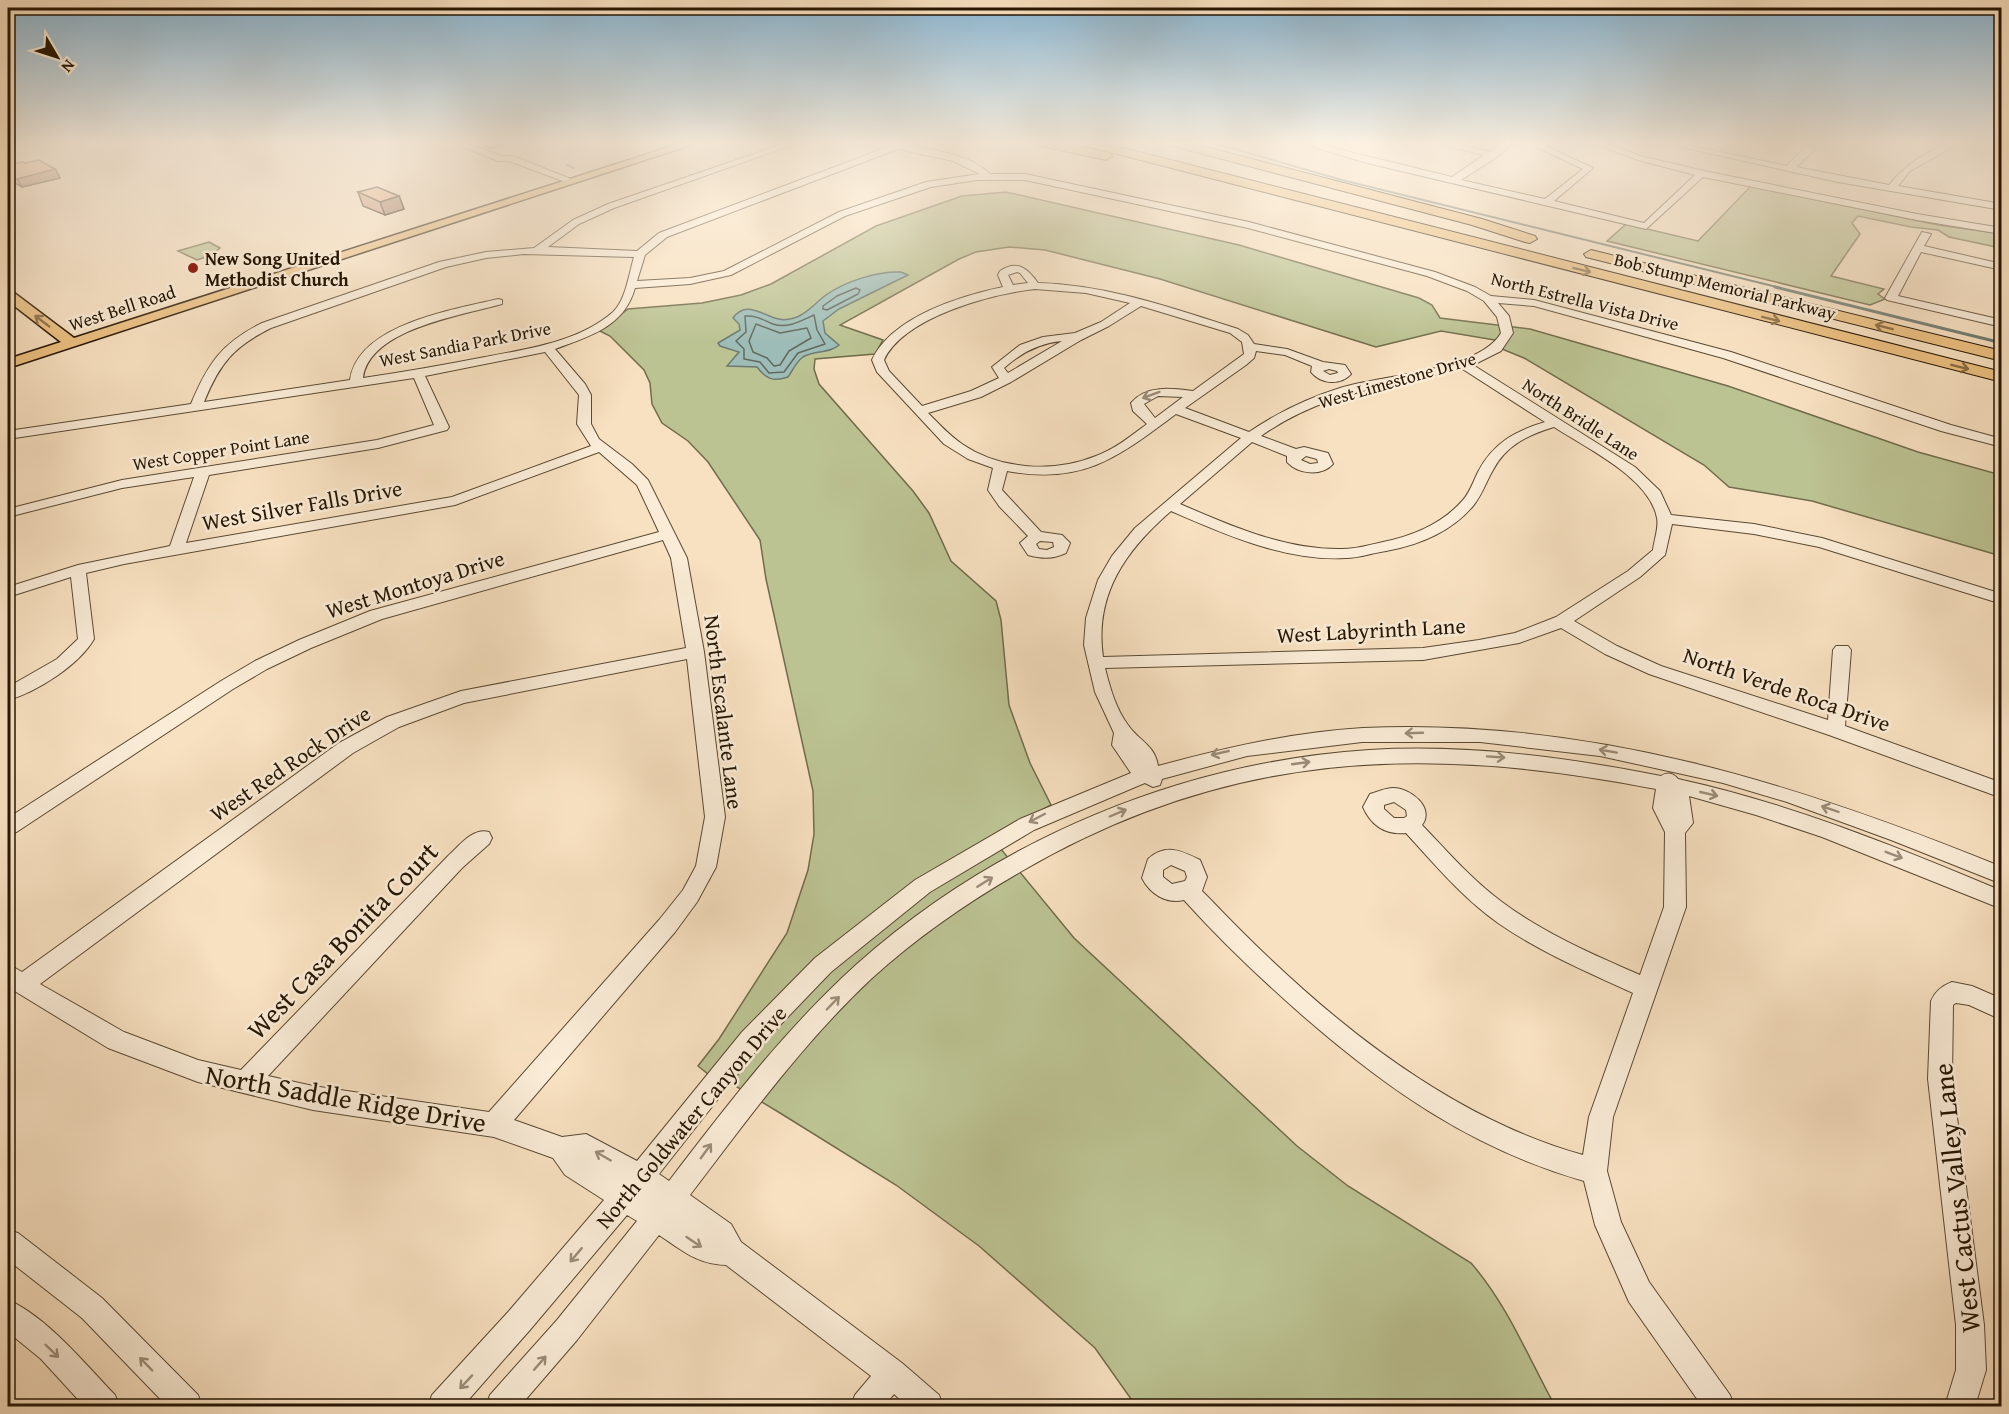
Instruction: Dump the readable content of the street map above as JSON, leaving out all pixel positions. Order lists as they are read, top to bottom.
{
  "streets": {
    "highway": ["Bob Stump Memorial Parkway"],
    "main road": ["West Bell Road"],
    "street": [
      "North Estrella Vista Drive",
      "West Sandia Park Drive",
      "West Limestone Drive",
      "North Bridle Lane",
      "West Copper Point Lane",
      "West Silver Falls Drive",
      "West Montoya Drive",
      "West Labyrinth Lane",
      "North Verde Roca Drive",
      "North Escalante Lane",
      "West Red Rock Drive",
      "West Casa Bonita Court",
      "North Saddle Ridge Drive",
      "North Goldwater Canyon Drive",
      "West Cactus Valley Lane"
    ]
  },
  "crossings": [
    ["North Estrella Vista Drive", "West Limestone Drive"],
    ["West Sandia Park Drive", "West Copper Point Lane"],
    ["West Sandia Park Drive", "North Escalante Lane"],
    ["West Limestone Drive", "North Bridle Lane"],
    ["West Limestone Drive", "West Labyrinth Lane"],
    ["West Limestone Drive", "North Goldwater Canyon Drive"],
    ["North Bridle Lane", "West Labyrinth Lane"],
    ["West Silver Falls Drive", "North Escalante Lane"],
    ["West Montoya Drive", "North Escalante Lane"],
    ["West Labyrinth Lane", "North Verde Roca Drive"],
    ["North Escalante Lane", "West Red Rock Drive"],
    ["North Escalante Lane", "North Saddle Ridge Drive"],
    ["West Red Rock Drive", "North Saddle Ridge Drive"],
    ["West Casa Bonita Court", "North Saddle Ridge Drive"],
    ["North Saddle Ridge Drive", "North Goldwater Canyon Drive"]
  ],
  "places": ["New Song United Methodist Church"],
  "north": "bottom right"
}
